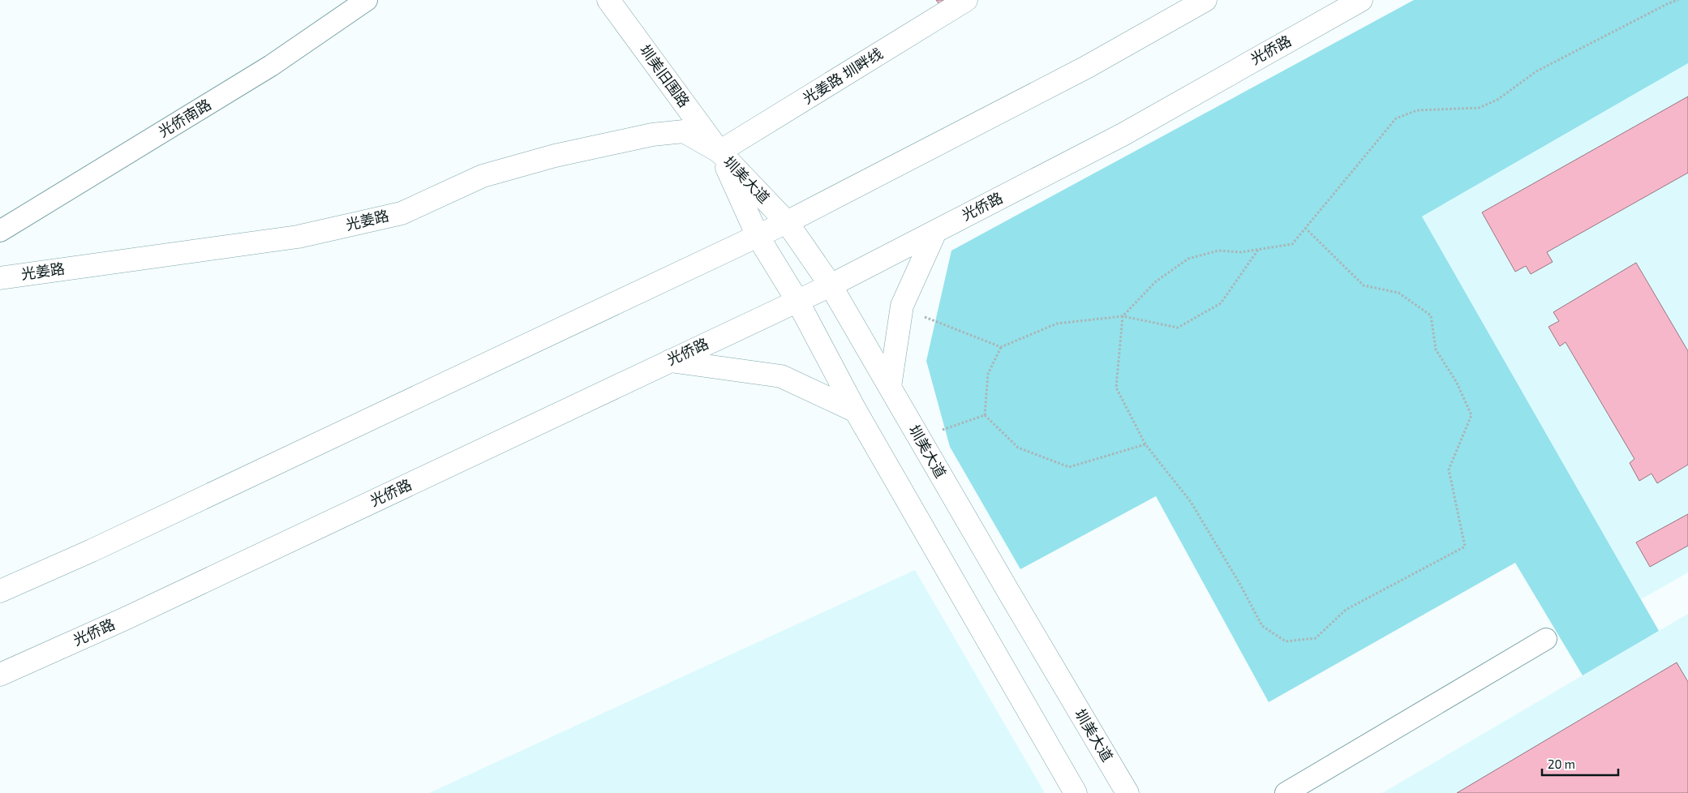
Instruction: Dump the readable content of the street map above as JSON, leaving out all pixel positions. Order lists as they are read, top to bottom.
{
  "streets": {
    "main road": [
      "光侨路",
      "圳美旧围路",
      "光姜路 圳畔线",
      "圳美大道",
      "光姜路"
    ],
    "street": ["光侨南路"]
  },
  "crossings": [
    ["光侨路", "圳美大道"],
    ["圳美旧围路", "光姜路 圳畔线"],
    ["圳美旧围路", "圳美大道"],
    ["圳美旧围路", "光姜路"],
    ["光姜路 圳畔线", "圳美大道"],
    ["光姜路 圳畔线", "光姜路"],
    ["圳美大道", "光姜路"]
  ],
  "scale_bar": "20 m"
}
